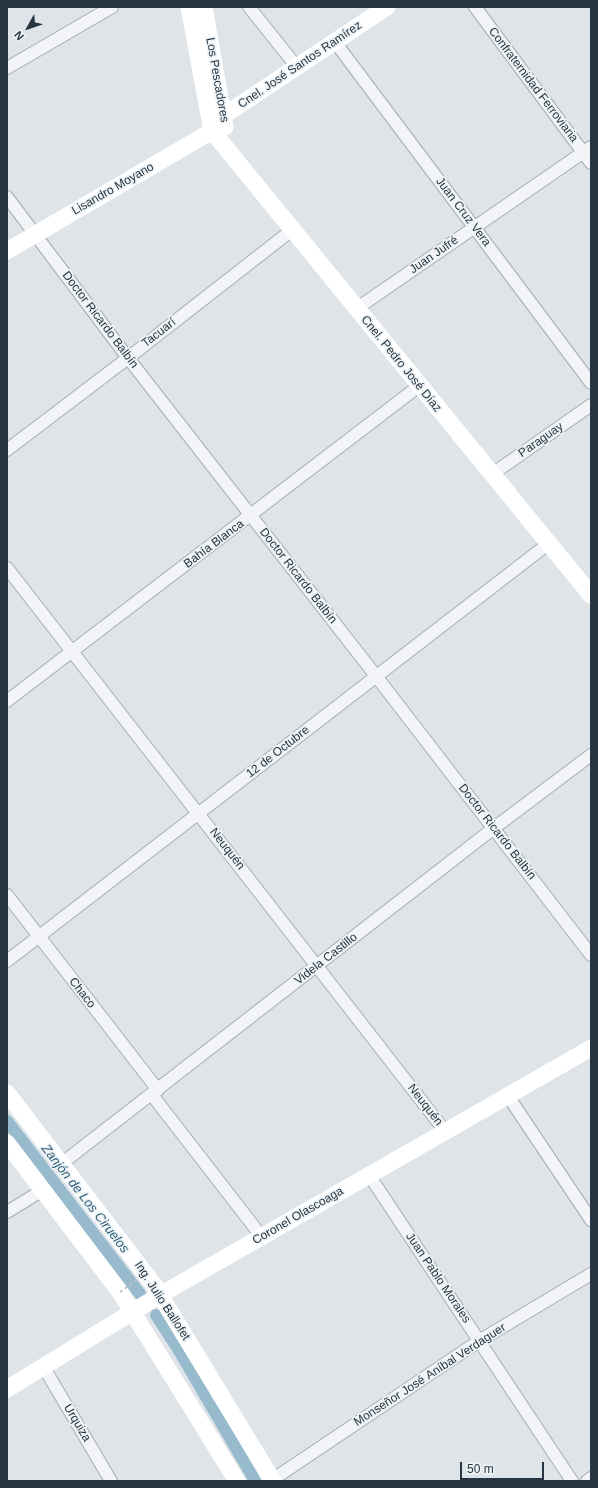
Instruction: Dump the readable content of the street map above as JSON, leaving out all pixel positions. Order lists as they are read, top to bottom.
{
  "streets": {
    "street": [
      "Cnel. José Santos Ramírez",
      "Los Pescadores",
      "Confraternidad Ferroviaria",
      "Lisandro Moyano",
      "Juan Cruz Vera",
      "Juan Jufré",
      "Doctor Ricardo Balbín",
      "Tacuarí",
      "Cnel. Pedro José Díaz",
      "Paraguay",
      "Bahía Blanca",
      "12 de Octubre",
      "Neuquén",
      "Videla Castillo",
      "Chaco",
      "Coronel Olascoaga",
      "Juan Pablo Morales",
      "Ing. Julio Ballofet",
      "Monseñor José Aníbal Verdaguer",
      "Urquiza"
    ]
  },
  "crossings": [
    ["Cnel. José Santos Ramírez", "Los Pescadores"],
    ["Cnel. José Santos Ramírez", "Lisandro Moyano"],
    ["Cnel. José Santos Ramírez", "Juan Cruz Vera"],
    ["Cnel. José Santos Ramírez", "Cnel. Pedro José Díaz"],
    ["Los Pescadores", "Lisandro Moyano"],
    ["Los Pescadores", "Cnel. Pedro José Díaz"],
    ["Confraternidad Ferroviaria", "Juan Jufré"],
    ["Lisandro Moyano", "Doctor Ricardo Balbín"],
    ["Lisandro Moyano", "Cnel. Pedro José Díaz"],
    ["Juan Cruz Vera", "Juan Jufré"],
    ["Juan Jufré", "Cnel. Pedro José Díaz"],
    ["Doctor Ricardo Balbín", "Tacuarí"],
    ["Doctor Ricardo Balbín", "Bahía Blanca"],
    ["Doctor Ricardo Balbín", "12 de Octubre"],
    ["Doctor Ricardo Balbín", "Videla Castillo"],
    ["Tacuarí", "Cnel. Pedro José Díaz"],
    ["Cnel. Pedro José Díaz", "Paraguay"],
    ["Cnel. Pedro José Díaz", "Bahía Blanca"],
    ["Cnel. Pedro José Díaz", "12 de Octubre"],
    ["Bahía Blanca", "Neuquén"],
    ["12 de Octubre", "Neuquén"],
    ["12 de Octubre", "Chaco"],
    ["Neuquén", "Videla Castillo"],
    ["Neuquén", "Coronel Olascoaga"],
    ["Videla Castillo", "Chaco"],
    ["Videla Castillo", "Ing. Julio Ballofet"],
    ["Chaco", "Coronel Olascoaga"],
    ["Coronel Olascoaga", "Juan Pablo Morales"],
    ["Coronel Olascoaga", "Ing. Julio Ballofet"],
    ["Coronel Olascoaga", "Urquiza"],
    ["Juan Pablo Morales", "Monseñor José Aníbal Verdaguer"],
    ["Ing. Julio Ballofet", "Monseñor José Aníbal Verdaguer"]
  ],
  "water": ["Zanjón de Los Ciruelos"],
  "scale_bar": "50 m",
  "north": "bottom left"
}
